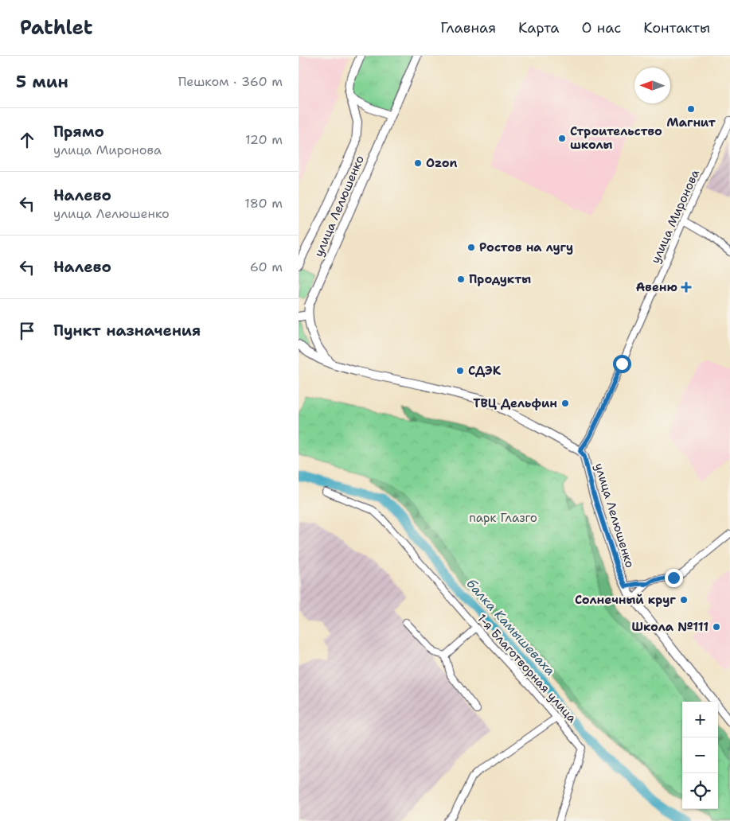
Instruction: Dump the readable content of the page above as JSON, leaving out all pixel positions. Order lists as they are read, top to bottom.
{
  "streets": {
    "street": ["улица Лелюшенко", "улица Миронова", "1-я Благотворная улица"]
  },
  "crossings": [
    ["улица Лелюшенко", "улица Миронова"]
  ],
  "water": ["балка Камышеваха"],
  "parks": ["парк Глазго"],
  "places": {
    "other": [
      "Магнит",
      "Строительство школы",
      "Ozon",
      "Ростов на лугу",
      "Продукты",
      "СДЭК",
      "ТВЦ Дельфин",
      "Солнечный круг",
      "Школа №111"
    ],
    "health": ["Авеню"]
  },
  "north": "left",
  "page": {
    "header": "Pathlet",
    "nav": [
      "Главная",
      "Карта",
      "О нас",
      "Контакты"
    ],
    "heading": ["5 мин", "Пешком · 360 m"],
    "list": [
      ["Прямо", "улица Миронова", "120 m"],
      ["Налево", "улица Лелюшенко", "180 m"],
      ["Налево", "60 m"],
      "Пункт назначения"
    ],
    "map_buttons": ["+", "−"]
  }
}
